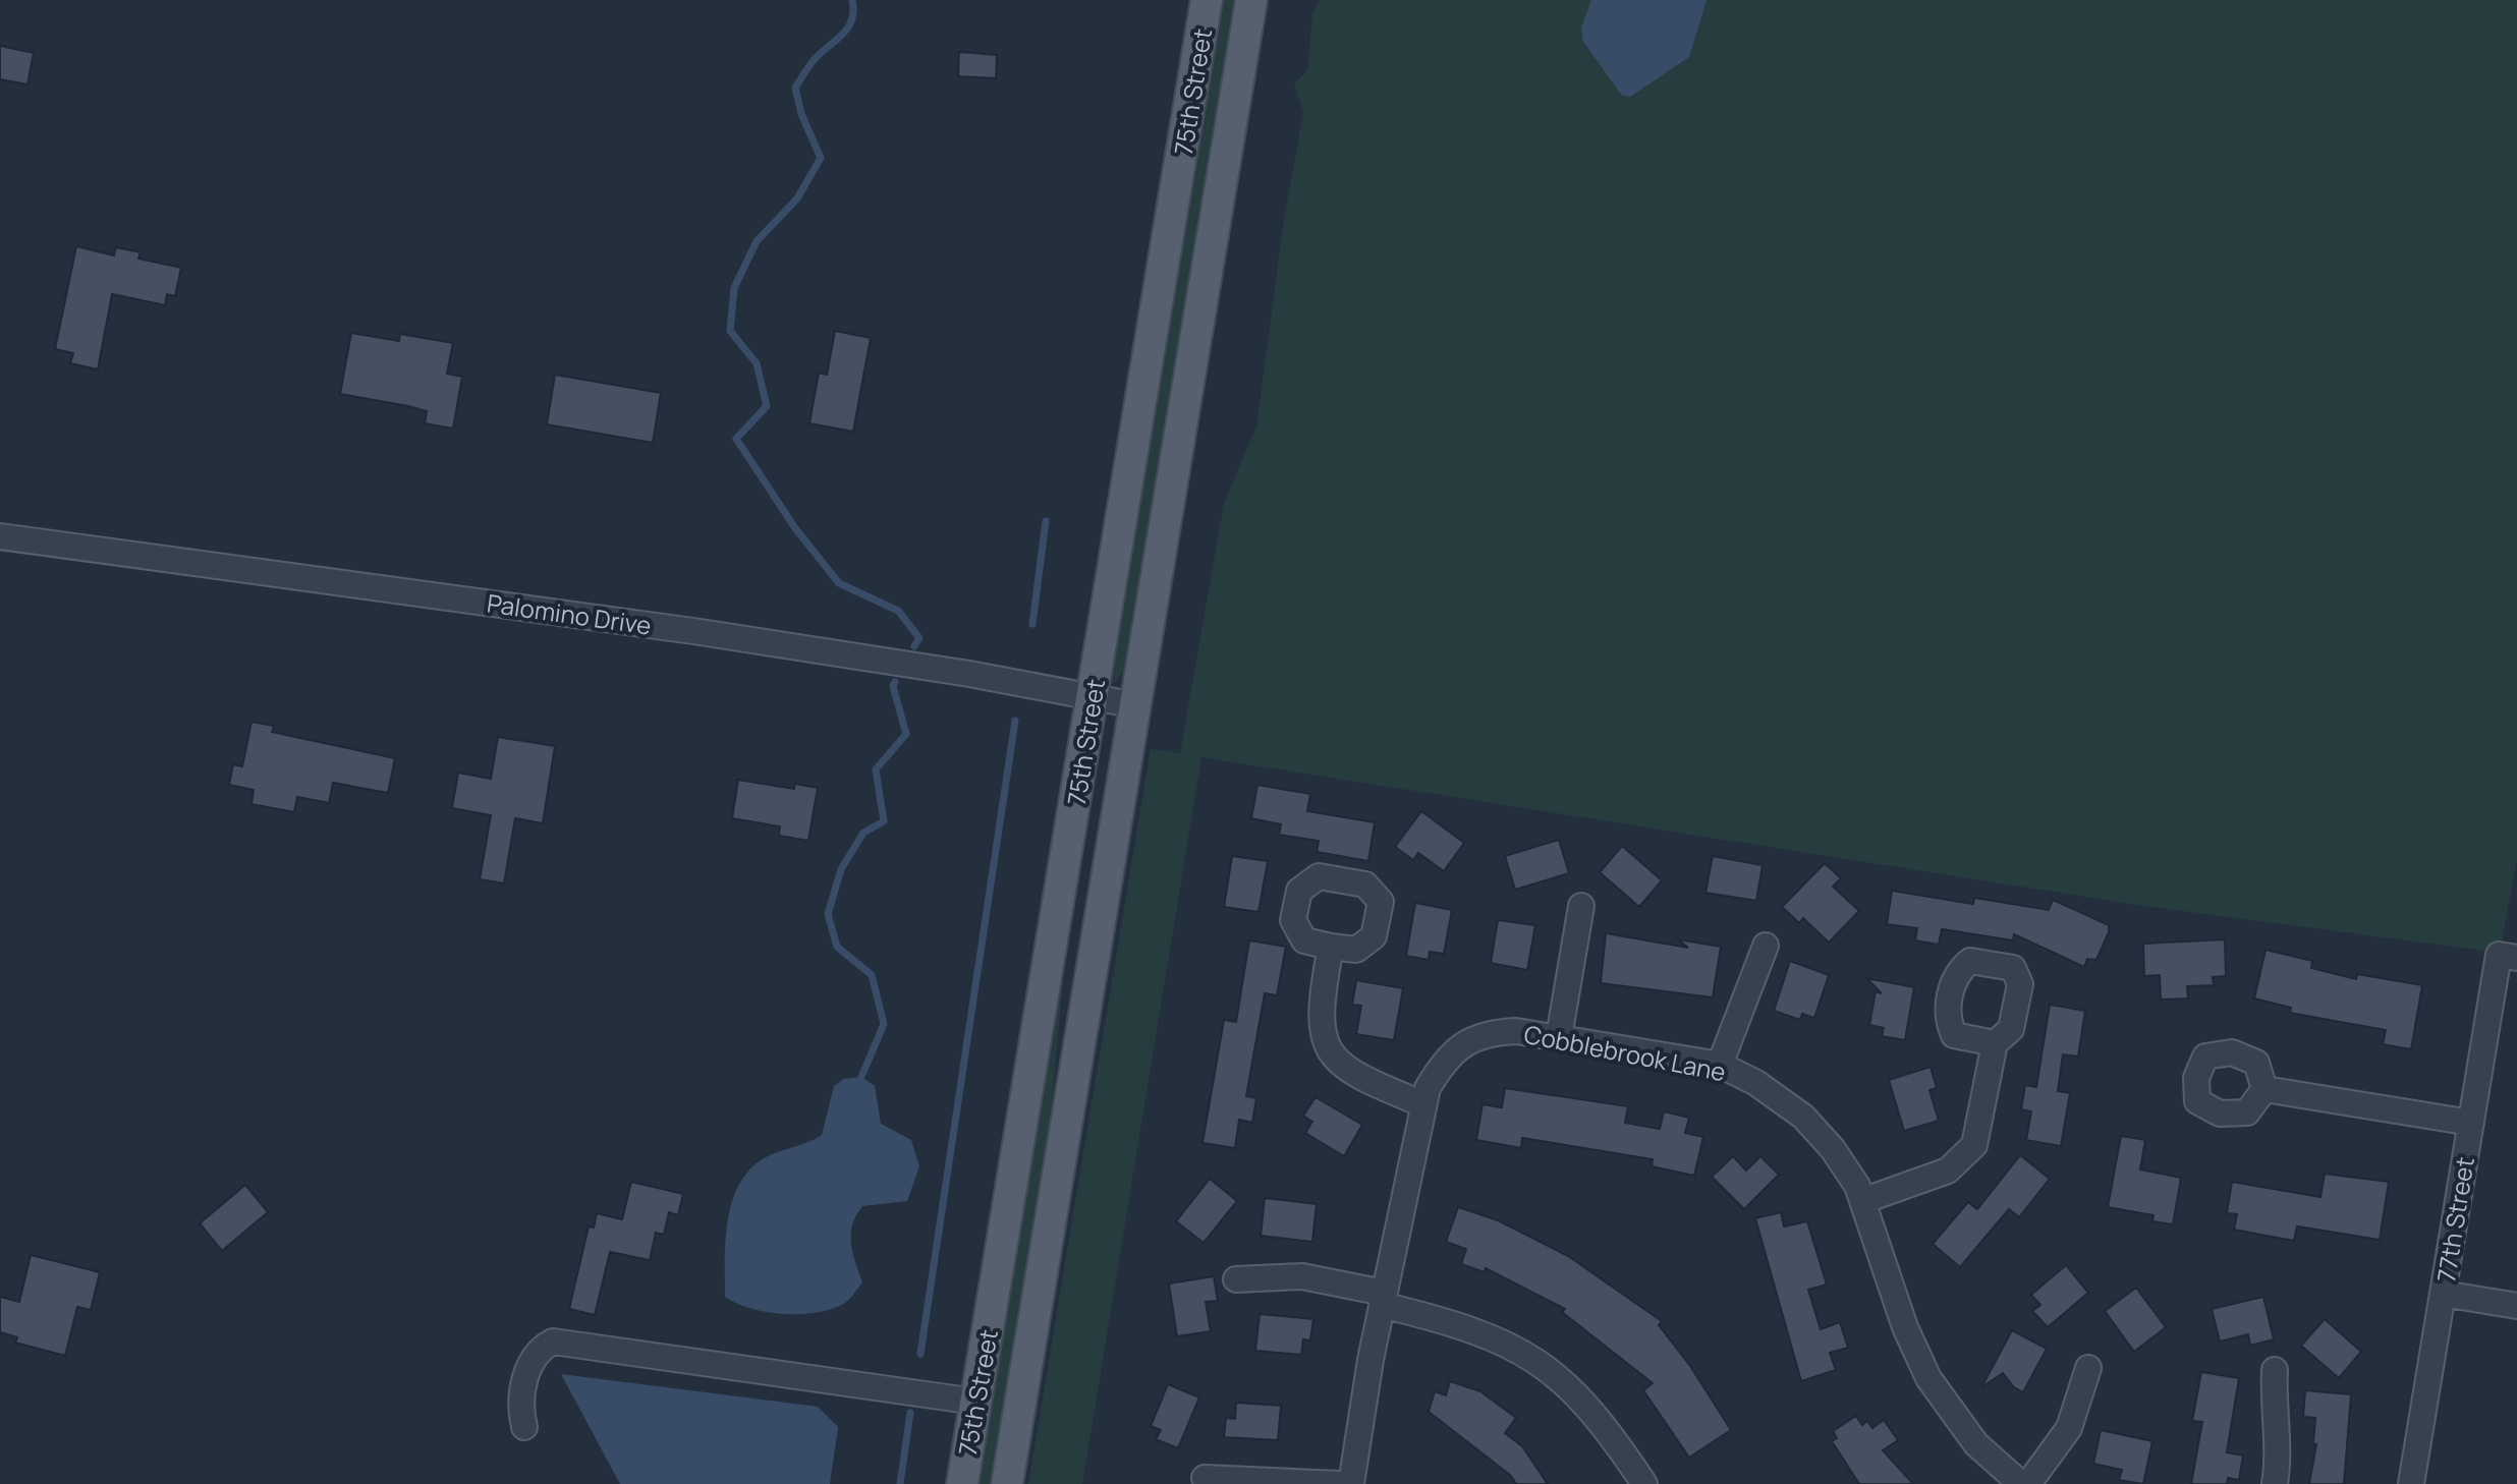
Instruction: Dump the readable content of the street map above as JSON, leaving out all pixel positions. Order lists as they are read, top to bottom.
{
  "streets": {
    "main road": ["75th Street"],
    "street": ["Palomino Drive", "Cobblebrook Lane", "77th Street"]
  },
  "crossings": [
    ["75th Street", "Palomino Drive"]
  ]
}
